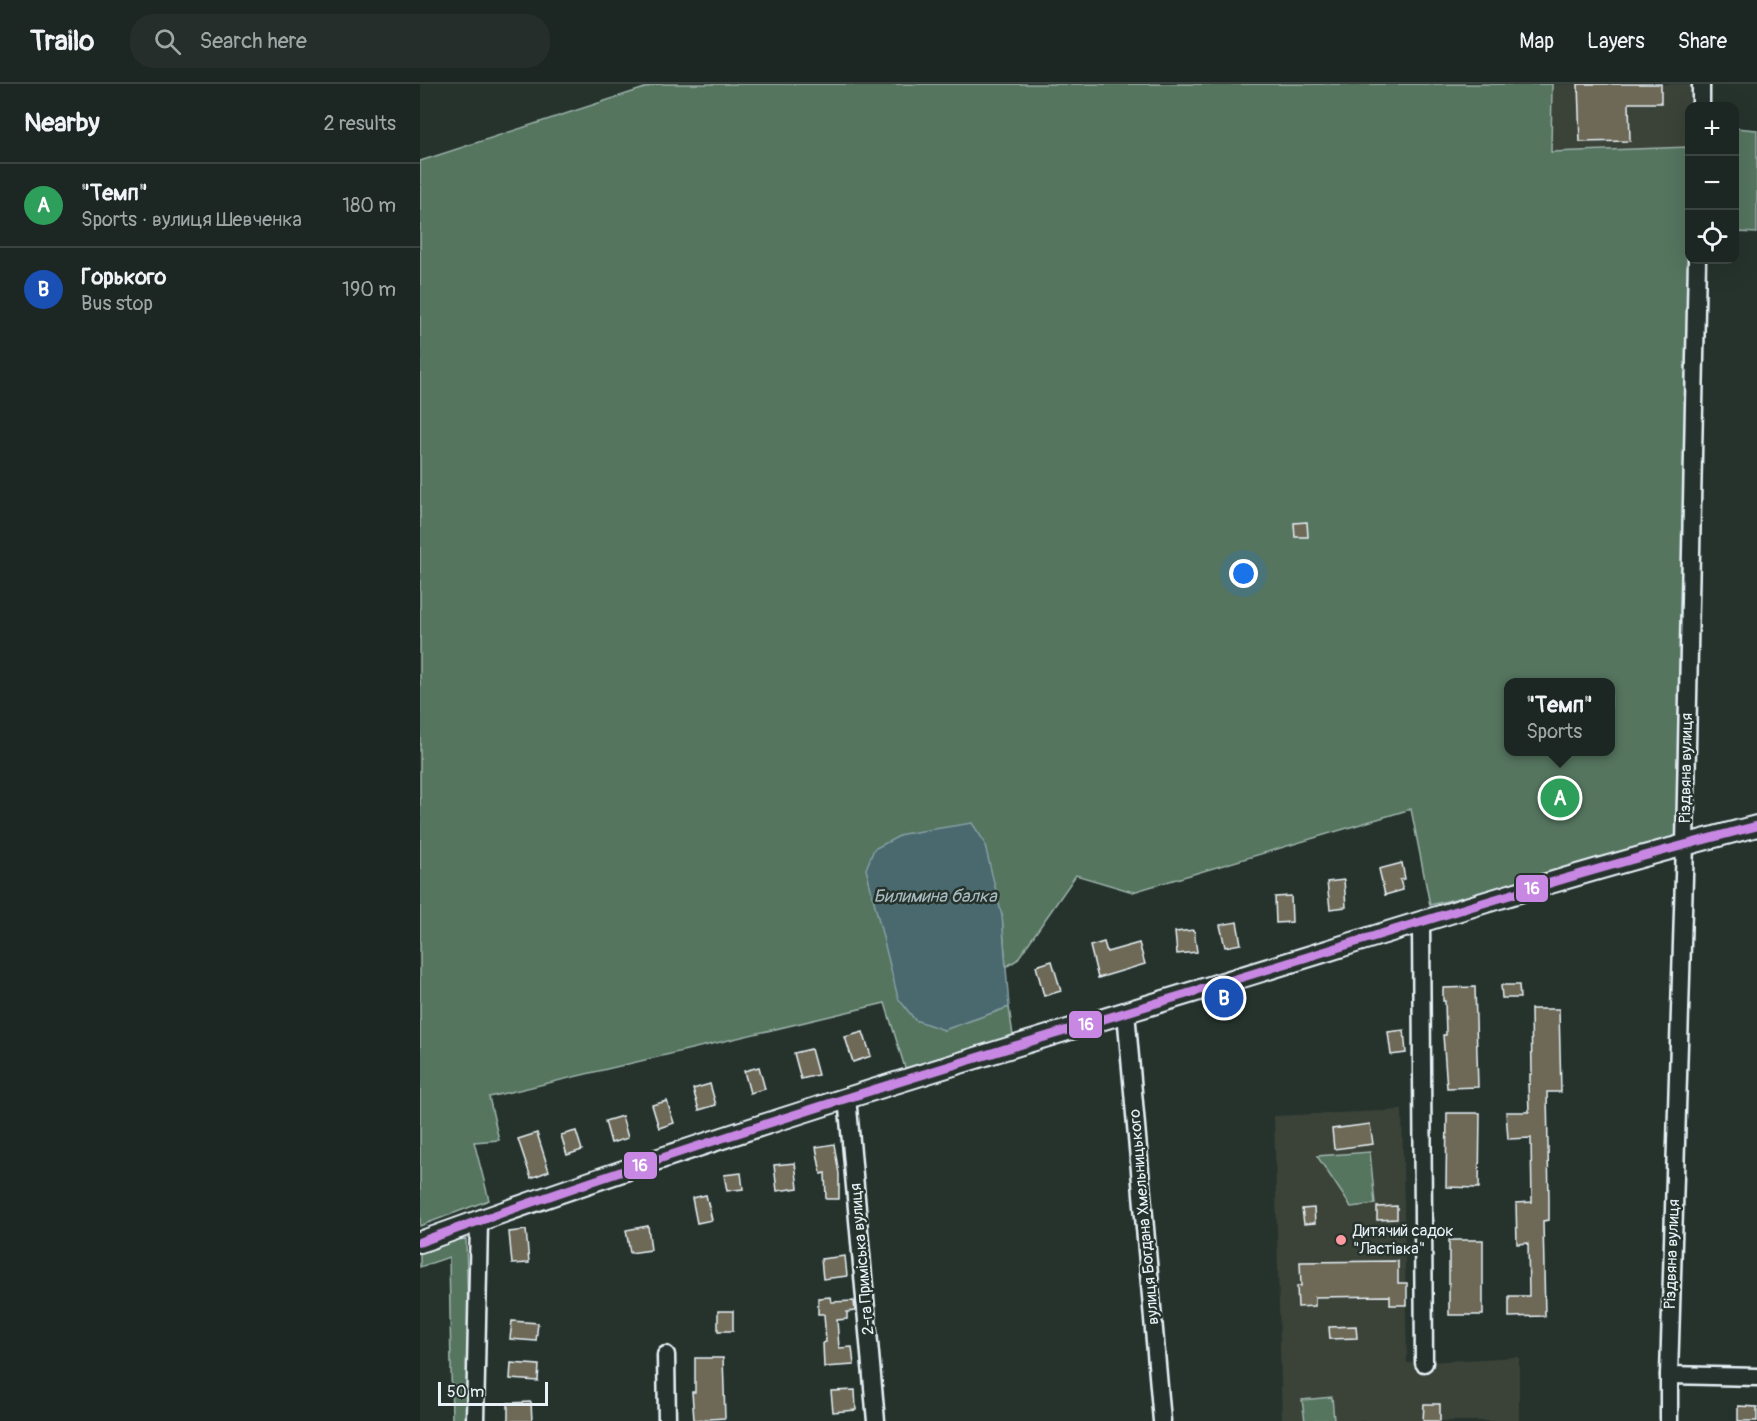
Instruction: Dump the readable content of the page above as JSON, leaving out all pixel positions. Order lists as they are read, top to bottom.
{
  "streets": {
    "street": ["Різдвяна вулиця", "вулиця Богдана Хмельницького", "2-га Приміська вулиця"]
  },
  "water": ["Билимина балка"],
  "places": ["Дитячий садок \"Ластівка\""],
  "lines": ["transit line 16"],
  "scale_bar": "50 m",
  "page": {
    "header": "Trailo",
    "search": "Search here",
    "nav": ["Map", "Layers", "Share"],
    "heading": ["Nearby", "2 results"],
    "map_buttons": ["+", "−"],
    "list": [
      {
        "mark": "A",
        "name": "\"Темп\"",
        "note": "Sports · вулиця Шевченка",
        "value": "180 m"
      },
      {
        "mark": "B",
        "name": "Горького",
        "note": "Bus stop",
        "value": "190 m"
      }
    ],
    "popup": ["\"Темп\"", "Sports"],
    "pins": ["A", "B"],
    "scale": "50 m"
  }
}
